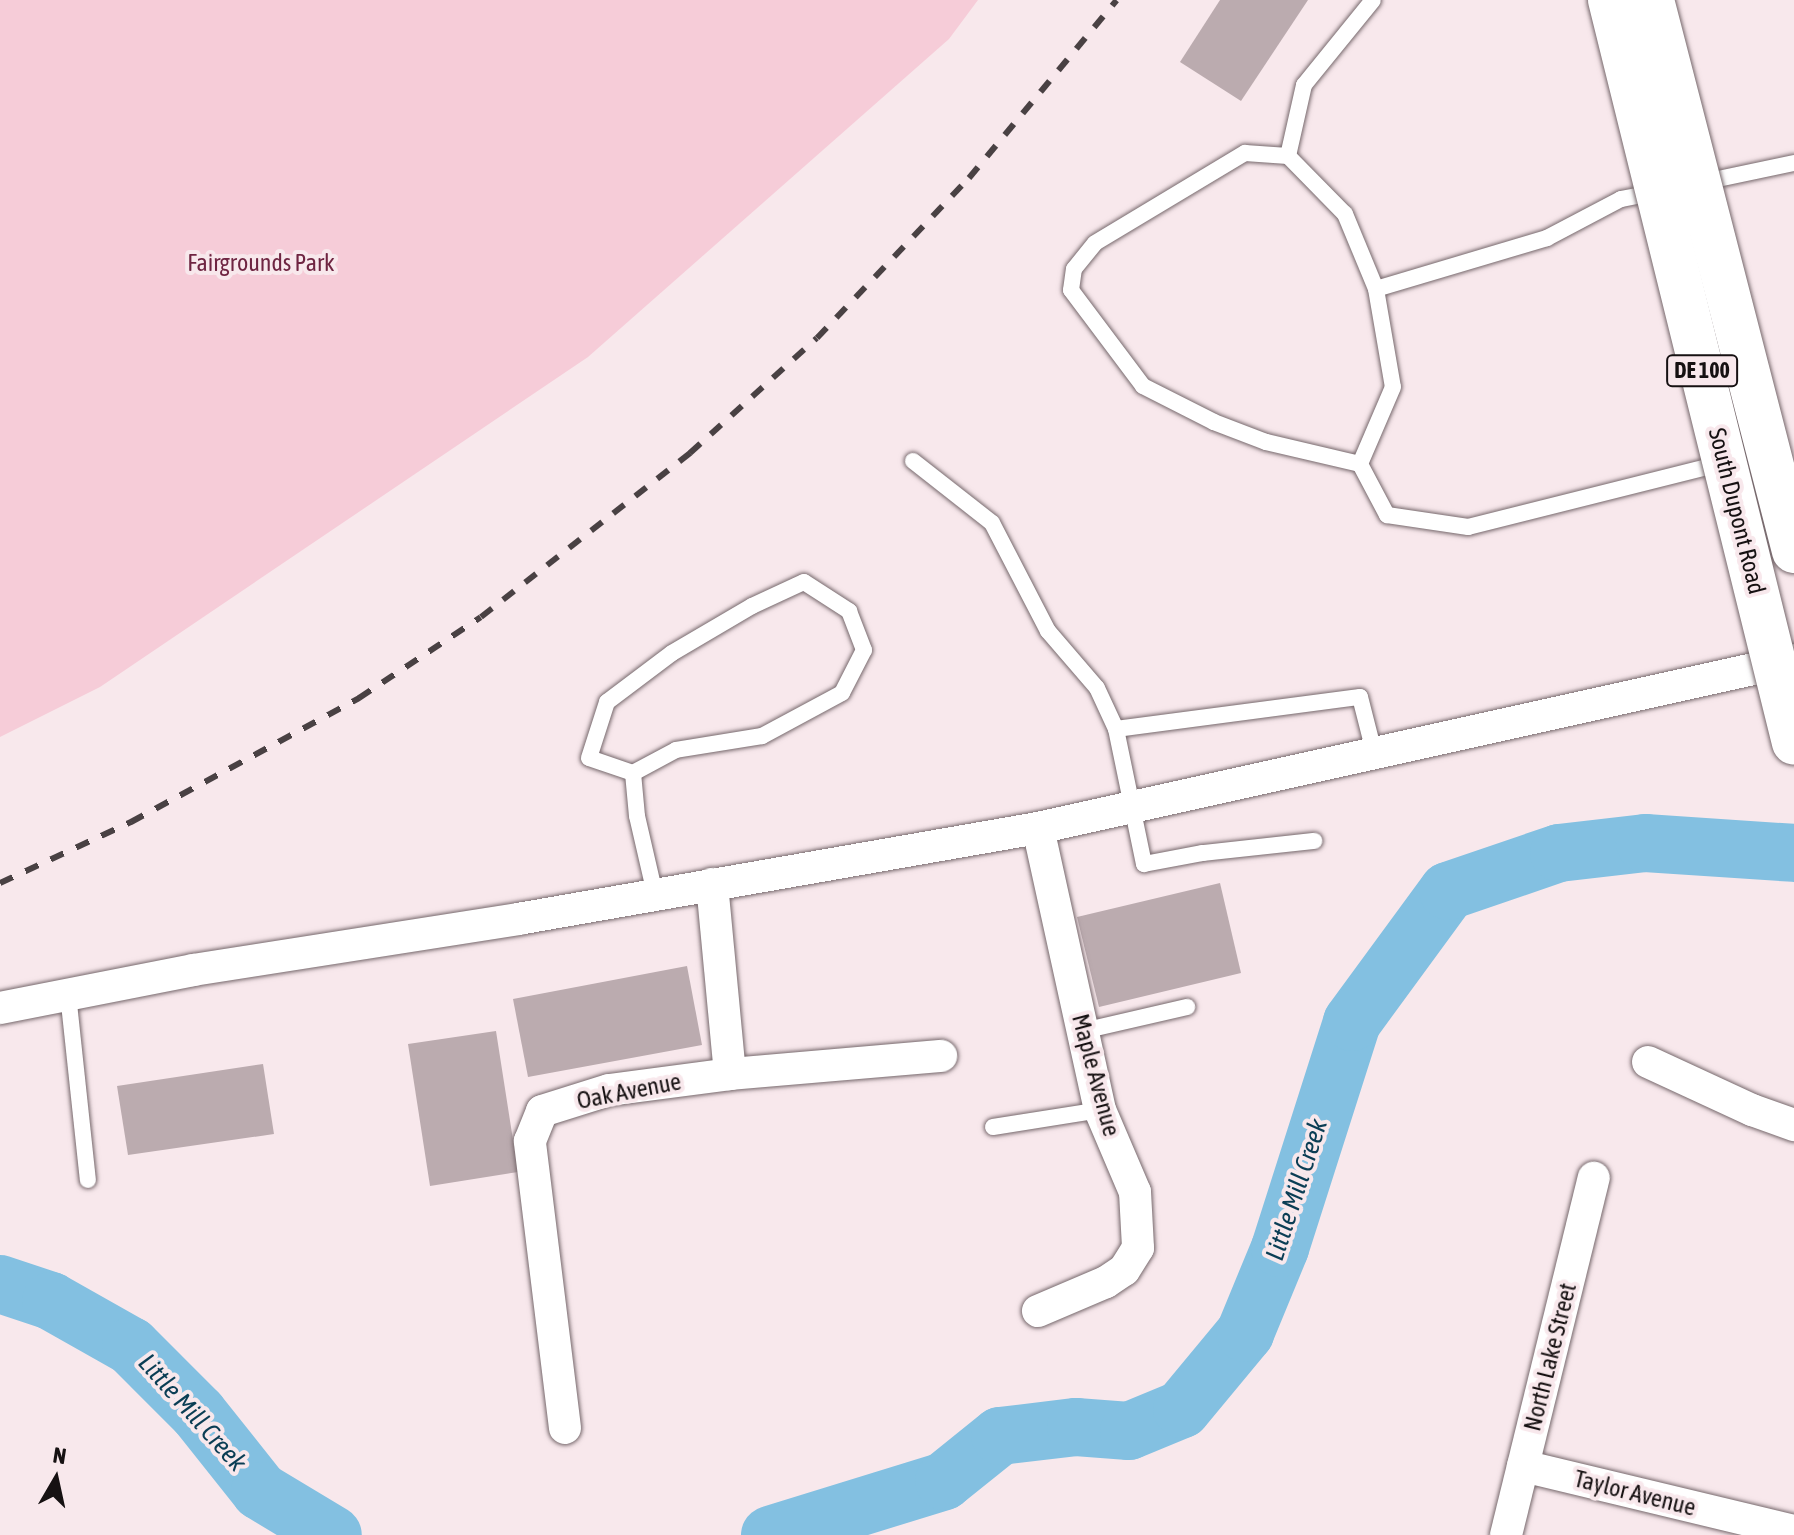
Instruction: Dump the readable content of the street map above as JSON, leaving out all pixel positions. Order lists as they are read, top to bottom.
{
  "streets": {
    "main road": ["DE 100", "South Dupont Road"],
    "street": [
      "Maple Avenue",
      "Oak Avenue",
      "North Lake Street",
      "Taylor Avenue"
    ]
  },
  "crossings": [
    ["North Lake Street", "Taylor Avenue"]
  ],
  "water": ["Little Mill Creek"],
  "parks": ["Fairgrounds Park"],
  "north": "top"
}
